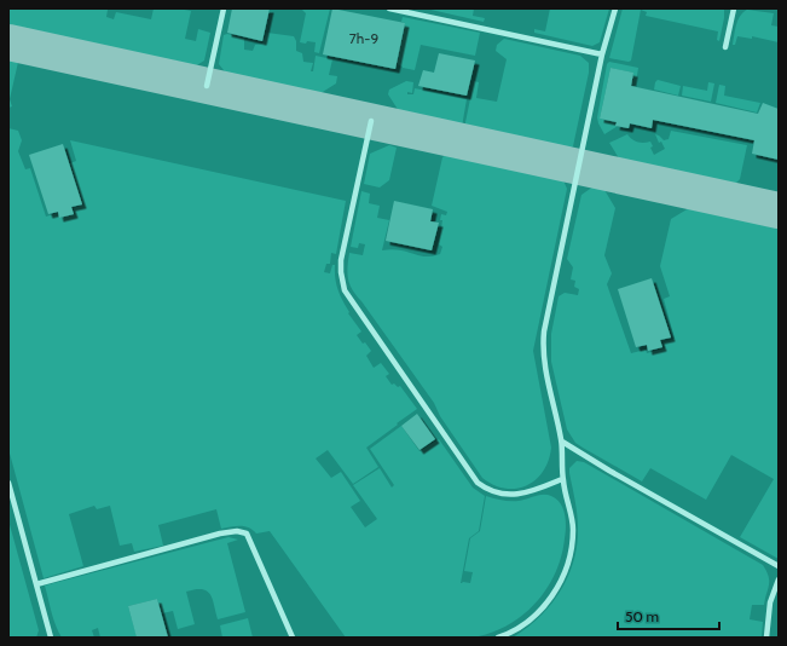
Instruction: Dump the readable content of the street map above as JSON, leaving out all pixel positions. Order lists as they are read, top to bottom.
{
  "house_numbers": ["7h-9"],
  "scale_bar": "50 m"
}
